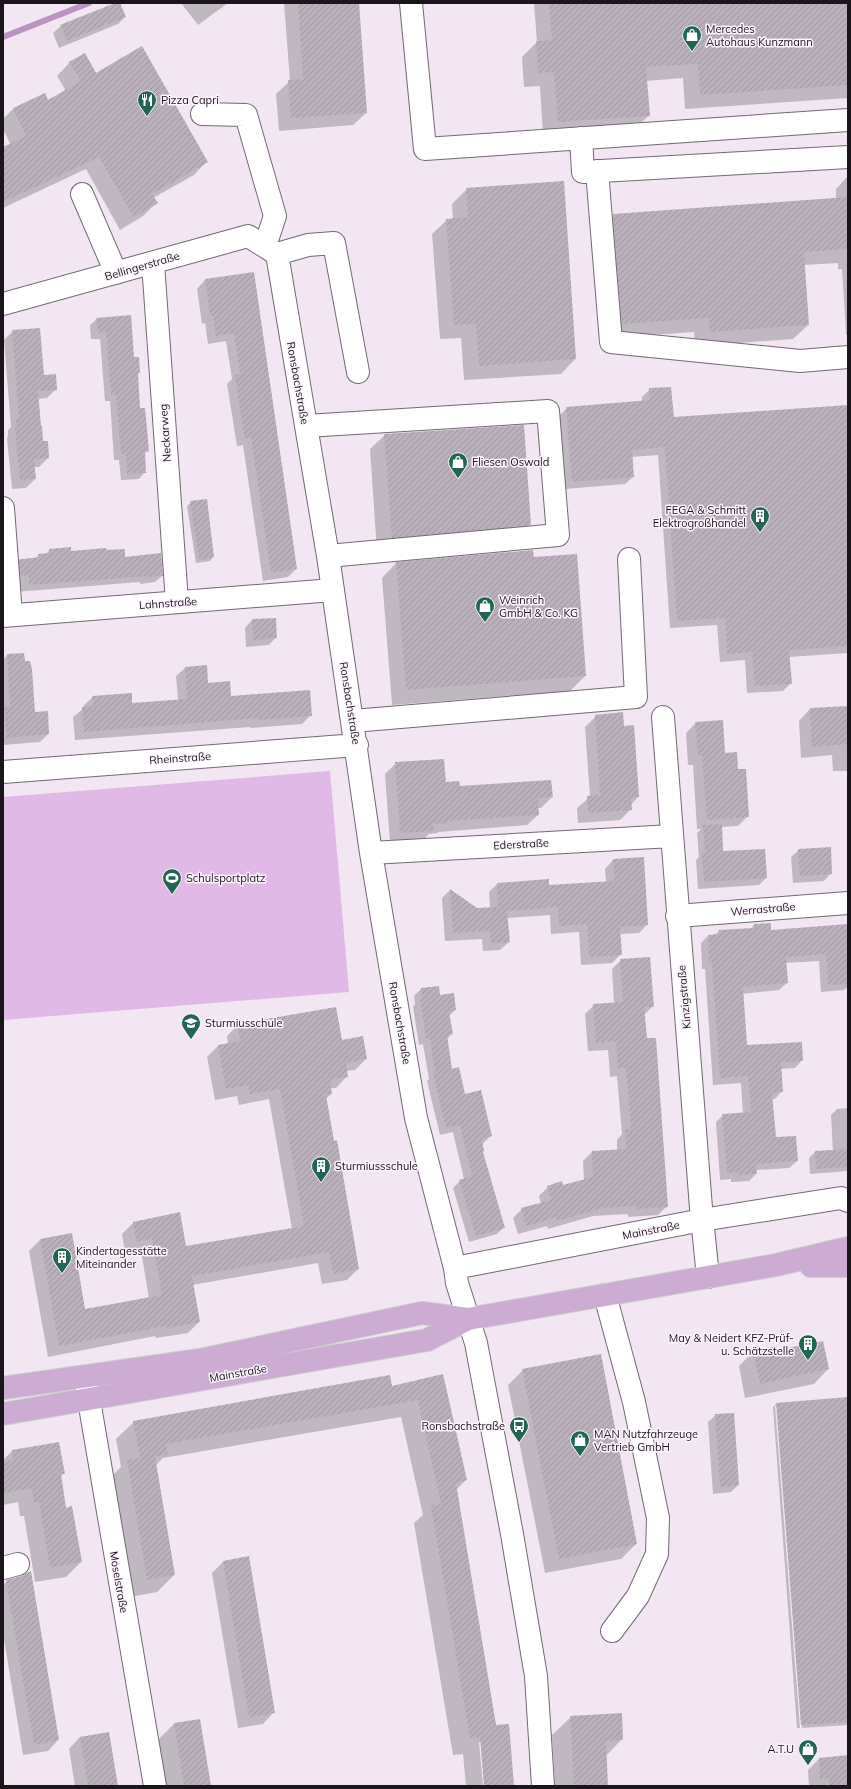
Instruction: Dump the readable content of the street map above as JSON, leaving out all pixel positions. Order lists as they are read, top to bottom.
{
  "streets": {
    "main road": ["Mainstraße"],
    "street": [
      "Bellingerstraße",
      "Ronsbachstraße",
      "Neckarweg",
      "Lahnstraße",
      "Rheinstraße",
      "Ederstraße",
      "Werrastraße",
      "Kinzigstraße",
      "Moselstraße"
    ]
  },
  "crossings": [
    ["Bellingerstraße", "Ronsbachstraße"],
    ["Bellingerstraße", "Neckarweg"],
    ["Ronsbachstraße", "Lahnstraße"],
    ["Ronsbachstraße", "Rheinstraße"],
    ["Ronsbachstraße", "Ederstraße"],
    ["Ronsbachstraße", "Mainstraße"],
    ["Neckarweg", "Lahnstraße"],
    ["Ederstraße", "Kinzigstraße"],
    ["Werrastraße", "Kinzigstraße"],
    ["Kinzigstraße", "Mainstraße"],
    ["Mainstraße", "Moselstraße"]
  ],
  "places": {
    "shop": [
      "Mercedes Autohaus Kunzmann",
      "Fliesen Oswald",
      "Weinrich GmbH & Co. KG",
      "MAN Nutzfahrzeuge Vertrieb GmbH",
      "A.T.U"
    ],
    "restaurant": ["Pizza Capri"],
    "building": [
      "FEGA & Schmitt Elektrogroßhandel",
      "Sturmiussschule",
      "Kindertagesstätte Miteinander",
      "May & Neidert KFZ-Prüf- u. Schätzstelle"
    ],
    "sports": ["Schulsportplatz"],
    "school or university": ["Sturmiusschule"],
    "bus stop": ["Ronsbachstraße"]
  }
}
